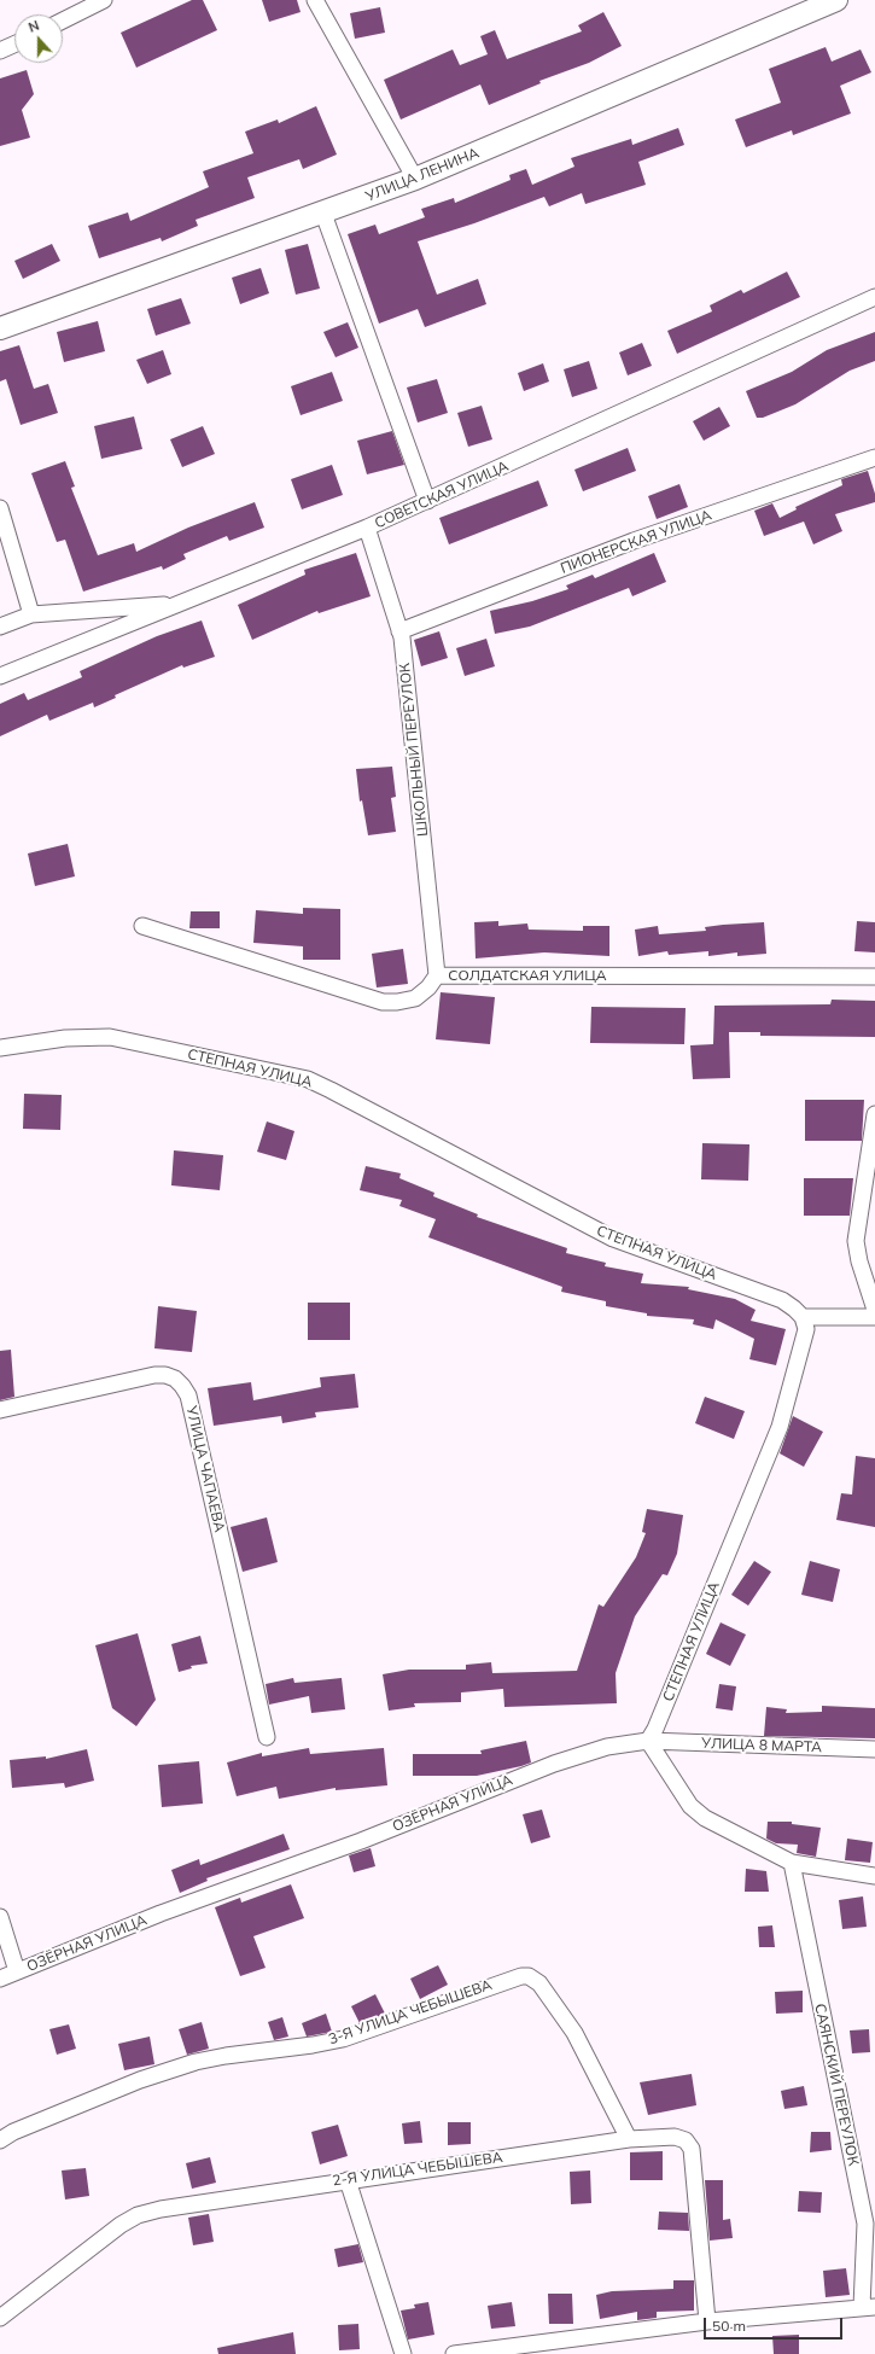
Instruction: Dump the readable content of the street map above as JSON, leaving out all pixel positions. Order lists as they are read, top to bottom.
{
  "streets": {
    "main road": ["УЛИЦА ЛЕНИНА"],
    "street": [
      "СОВЕТСКАЯ УЛИЦА",
      "ПИОНЕРСКАЯ УЛИЦА",
      "ШКОЛЬНЫЙ ПЕРЕУЛОК",
      "СОЛДАТСКАЯ УЛИЦА",
      "СТЕПНАЯ УЛИЦА",
      "УЛИЦА ЧАПАЕВА",
      "УЛИЦА 8 МАРТА",
      "ОЗЁРНАЯ УЛИЦА",
      "3-Я УЛИЦА ЧЕБЫШЕВА",
      "САЯНСКИЙ ПЕРЕУЛОК",
      "2-Я УЛИЦА ЧЕБЫШЕВА"
    ]
  },
  "crossings": [
    ["СОВЕТСКАЯ УЛИЦА", "ШКОЛЬНЫЙ ПЕРЕУЛОК"],
    ["ПИОНЕРСКАЯ УЛИЦА", "ШКОЛЬНЫЙ ПЕРЕУЛОК"],
    ["ШКОЛЬНЫЙ ПЕРЕУЛОК", "СОЛДАТСКАЯ УЛИЦА"],
    ["СТЕПНАЯ УЛИЦА", "УЛИЦА 8 МАРТА"],
    ["СТЕПНАЯ УЛИЦА", "ОЗЁРНАЯ УЛИЦА"],
    ["УЛИЦА 8 МАРТА", "ОЗЁРНАЯ УЛИЦА"],
    ["3-Я УЛИЦА ЧЕБЫШЕВА", "2-Я УЛИЦА ЧЕБЫШЕВА"]
  ],
  "scale_bar": "50 m",
  "north": "top"
}
